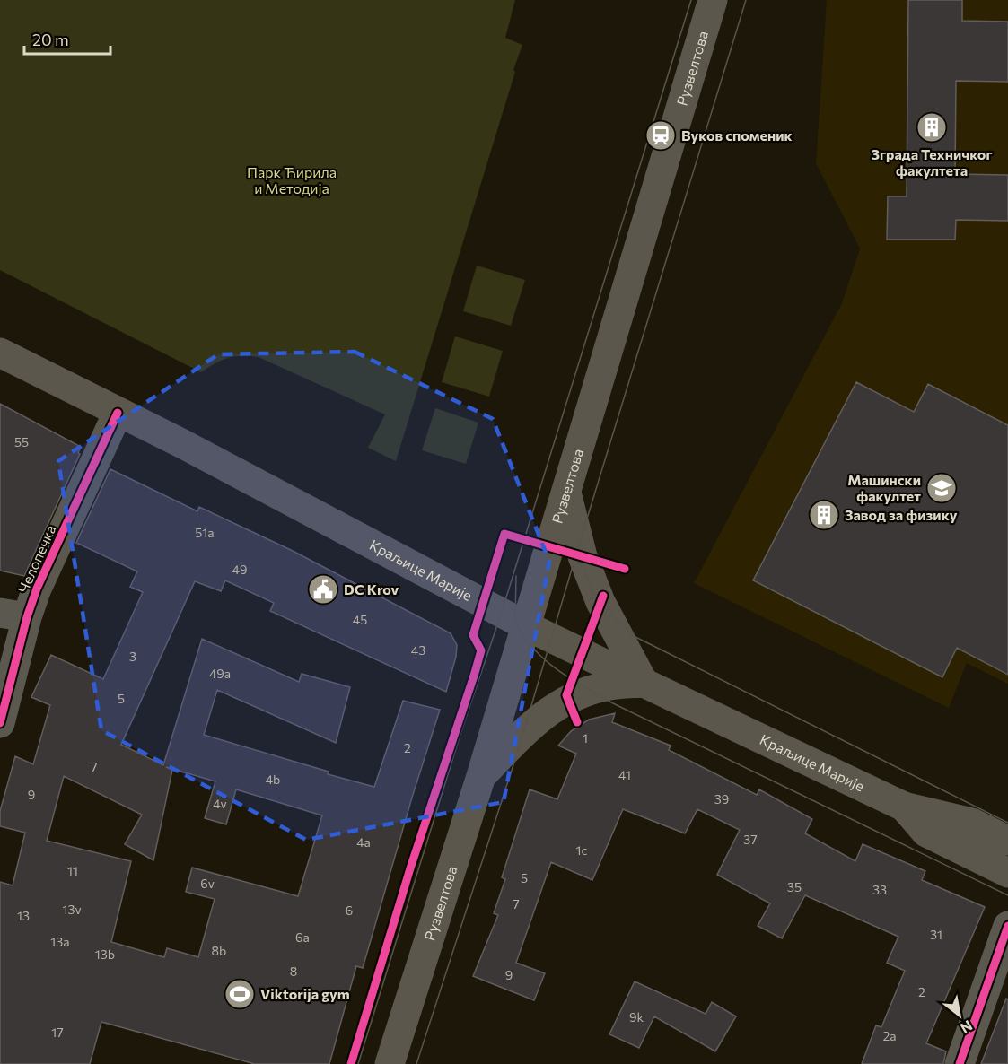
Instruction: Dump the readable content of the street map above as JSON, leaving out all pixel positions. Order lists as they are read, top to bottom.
{
  "streets": {
    "main road": ["Рузвелтова", "Краљице Марије"],
    "street": ["Челопечка"]
  },
  "crossings": [
    ["Рузвелтова", "Краљице Марије"],
    ["Челопечка", "Краљице Марије"]
  ],
  "parks": ["Парк Ћирила и Методија"],
  "places": {
    "building": ["Зграда Техничког факултета", "Завод за физику"],
    "station": ["Вуков споменик"],
    "school or university": ["Машински факултет"],
    "public building": ["DC Krov"],
    "sports": ["Viktorija gym"]
  },
  "house_numbers": [
    "55",
    "51a",
    "49",
    "45",
    "43",
    "3",
    "49a",
    "5",
    "1",
    "2",
    "7",
    "41",
    "4b",
    "9",
    "39",
    "4v",
    "37",
    "4a",
    "1c",
    "11",
    "5",
    "6v",
    "35",
    "33",
    "7",
    "13v",
    "6",
    "13",
    "31",
    "6a",
    "13a",
    "8b",
    "13b",
    "8",
    "9",
    "2",
    "9k",
    "17",
    "2a"
  ],
  "scale_bar": "20 m",
  "north": "bottom right"
}
